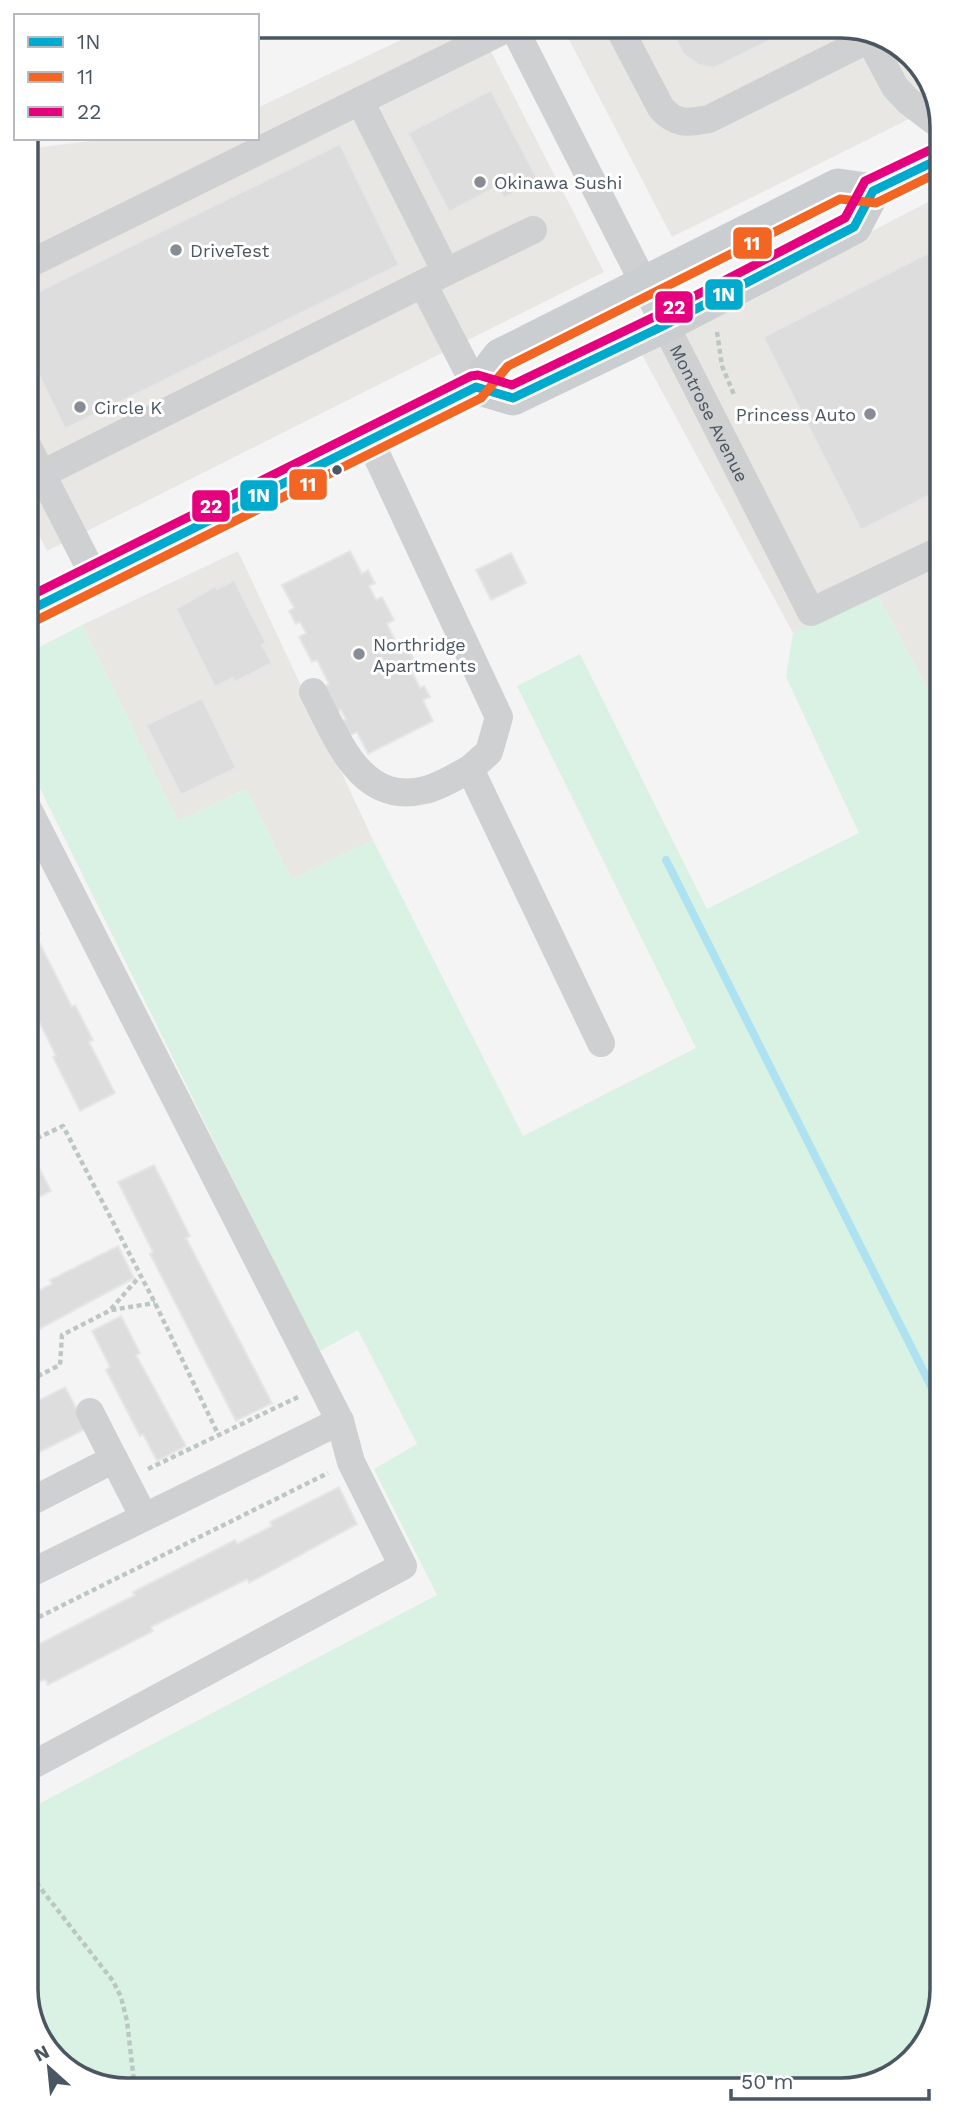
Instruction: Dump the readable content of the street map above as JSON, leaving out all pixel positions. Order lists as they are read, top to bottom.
{
  "streets": {
    "street": ["Montrose Avenue"]
  },
  "places": [
    "Okinawa Sushi",
    "DriveTest",
    "Circle K",
    "Princess Auto",
    "Northridge Apartments"
  ],
  "lines": ["transit line 22", "transit line 1N", "transit line 11"],
  "legend": ["1N", "11", "22"],
  "scale_bar": "50 m",
  "north": "top left"
}
